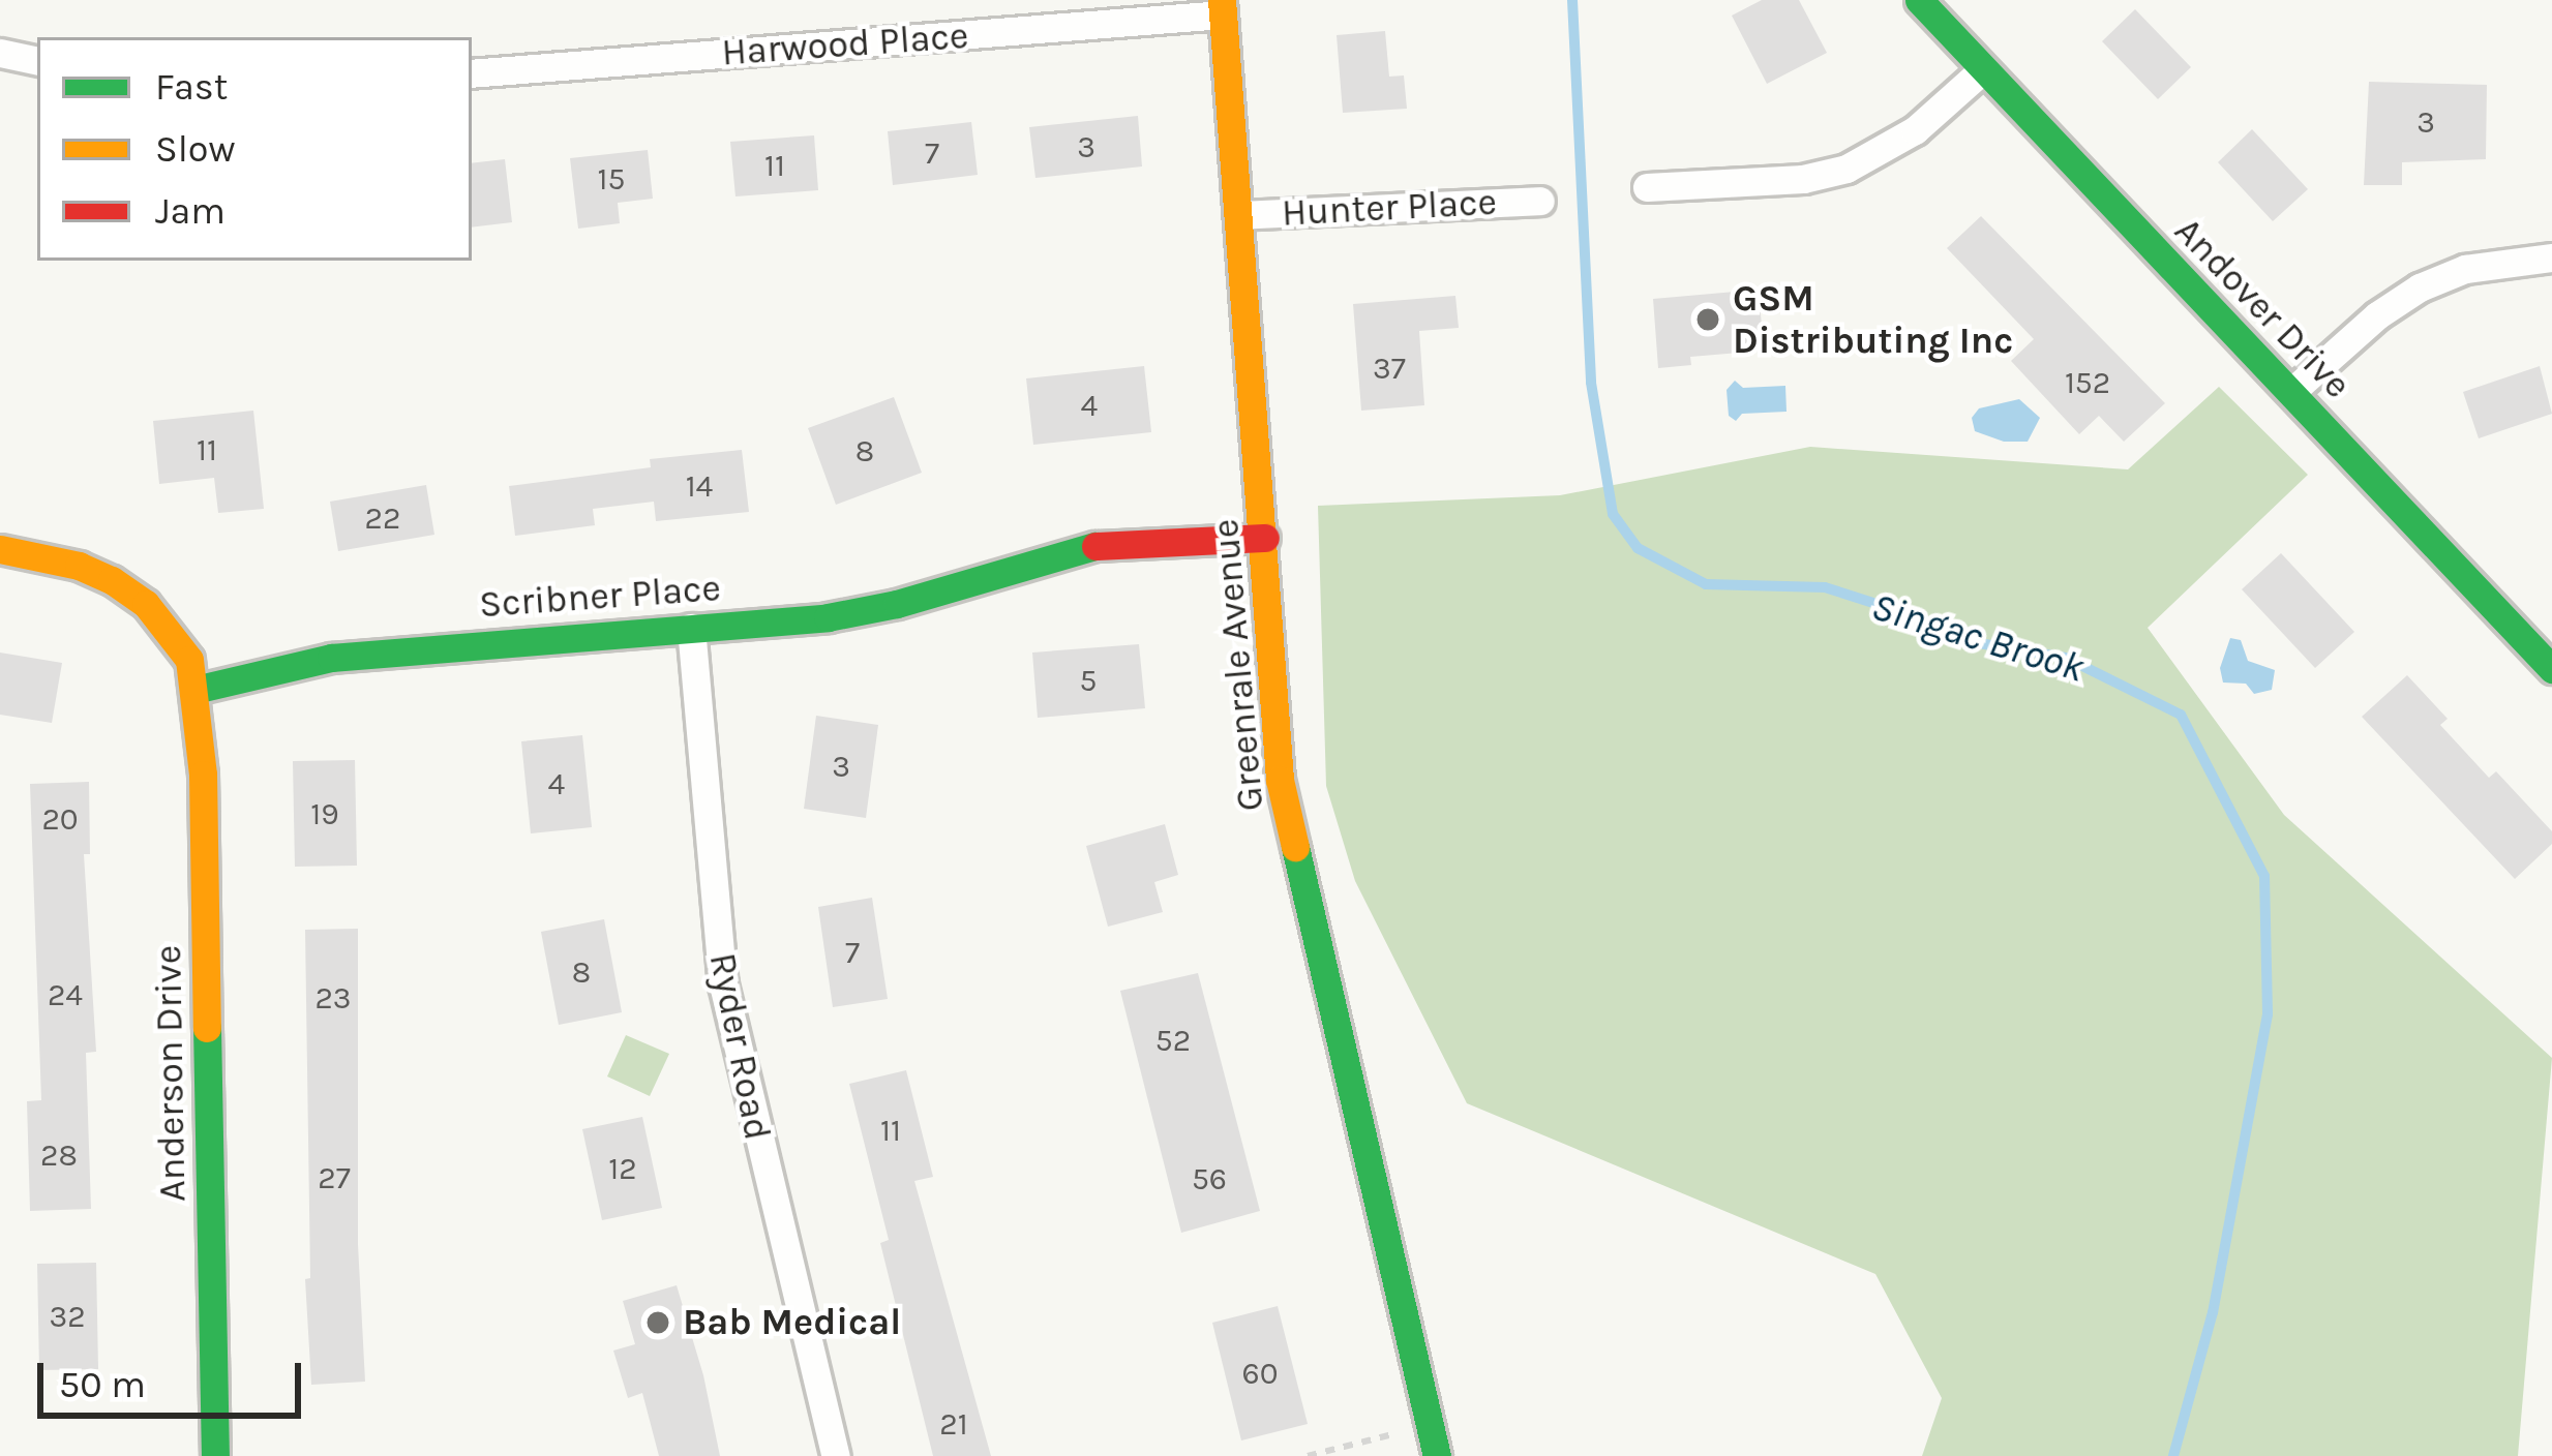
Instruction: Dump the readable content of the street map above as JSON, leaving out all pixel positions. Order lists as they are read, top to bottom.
{
  "streets": {
    "street": [
      "Harwood Place",
      "Hunter Place",
      "Andover Drive",
      "Scribner Place",
      "Greenrale Avenue",
      "Ryder Road",
      "Anderson Drive"
    ]
  },
  "crossings": [
    ["Harwood Place", "Greenrale Avenue"],
    ["Hunter Place", "Greenrale Avenue"],
    ["Scribner Place", "Greenrale Avenue"],
    ["Scribner Place", "Ryder Road"],
    ["Scribner Place", "Anderson Drive"]
  ],
  "water": ["Singac Brook"],
  "places": ["GSM Distributing Inc", "Bab Medical"],
  "house_numbers": [
    "3",
    "3",
    "7",
    "11",
    "15",
    "37",
    "152",
    "4",
    "11",
    "8",
    "14",
    "22",
    "5",
    "3",
    "4",
    "19",
    "20",
    "7",
    "8",
    "24",
    "23",
    "52",
    "11",
    "28",
    "12",
    "27",
    "56",
    "32",
    "60",
    "21"
  ],
  "legend": ["Fast", "Slow", "Jam"],
  "scale_bar": "50 m"
}
